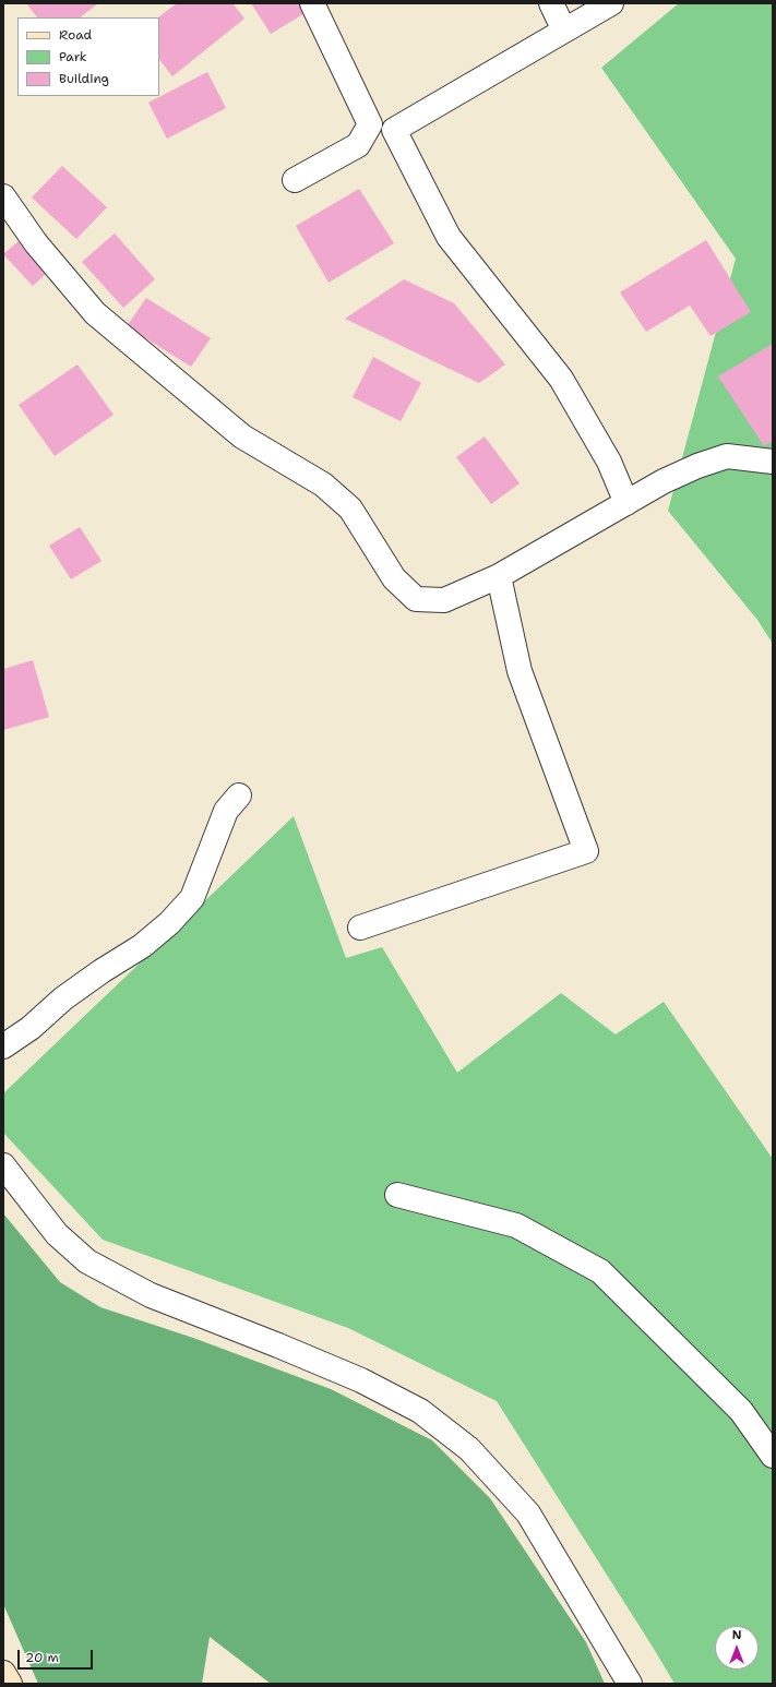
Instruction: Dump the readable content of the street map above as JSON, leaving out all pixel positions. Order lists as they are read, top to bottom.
{
  "legend": ["Road", "Park", "Building"],
  "scale_bar": "20 m",
  "north": "top"
}
